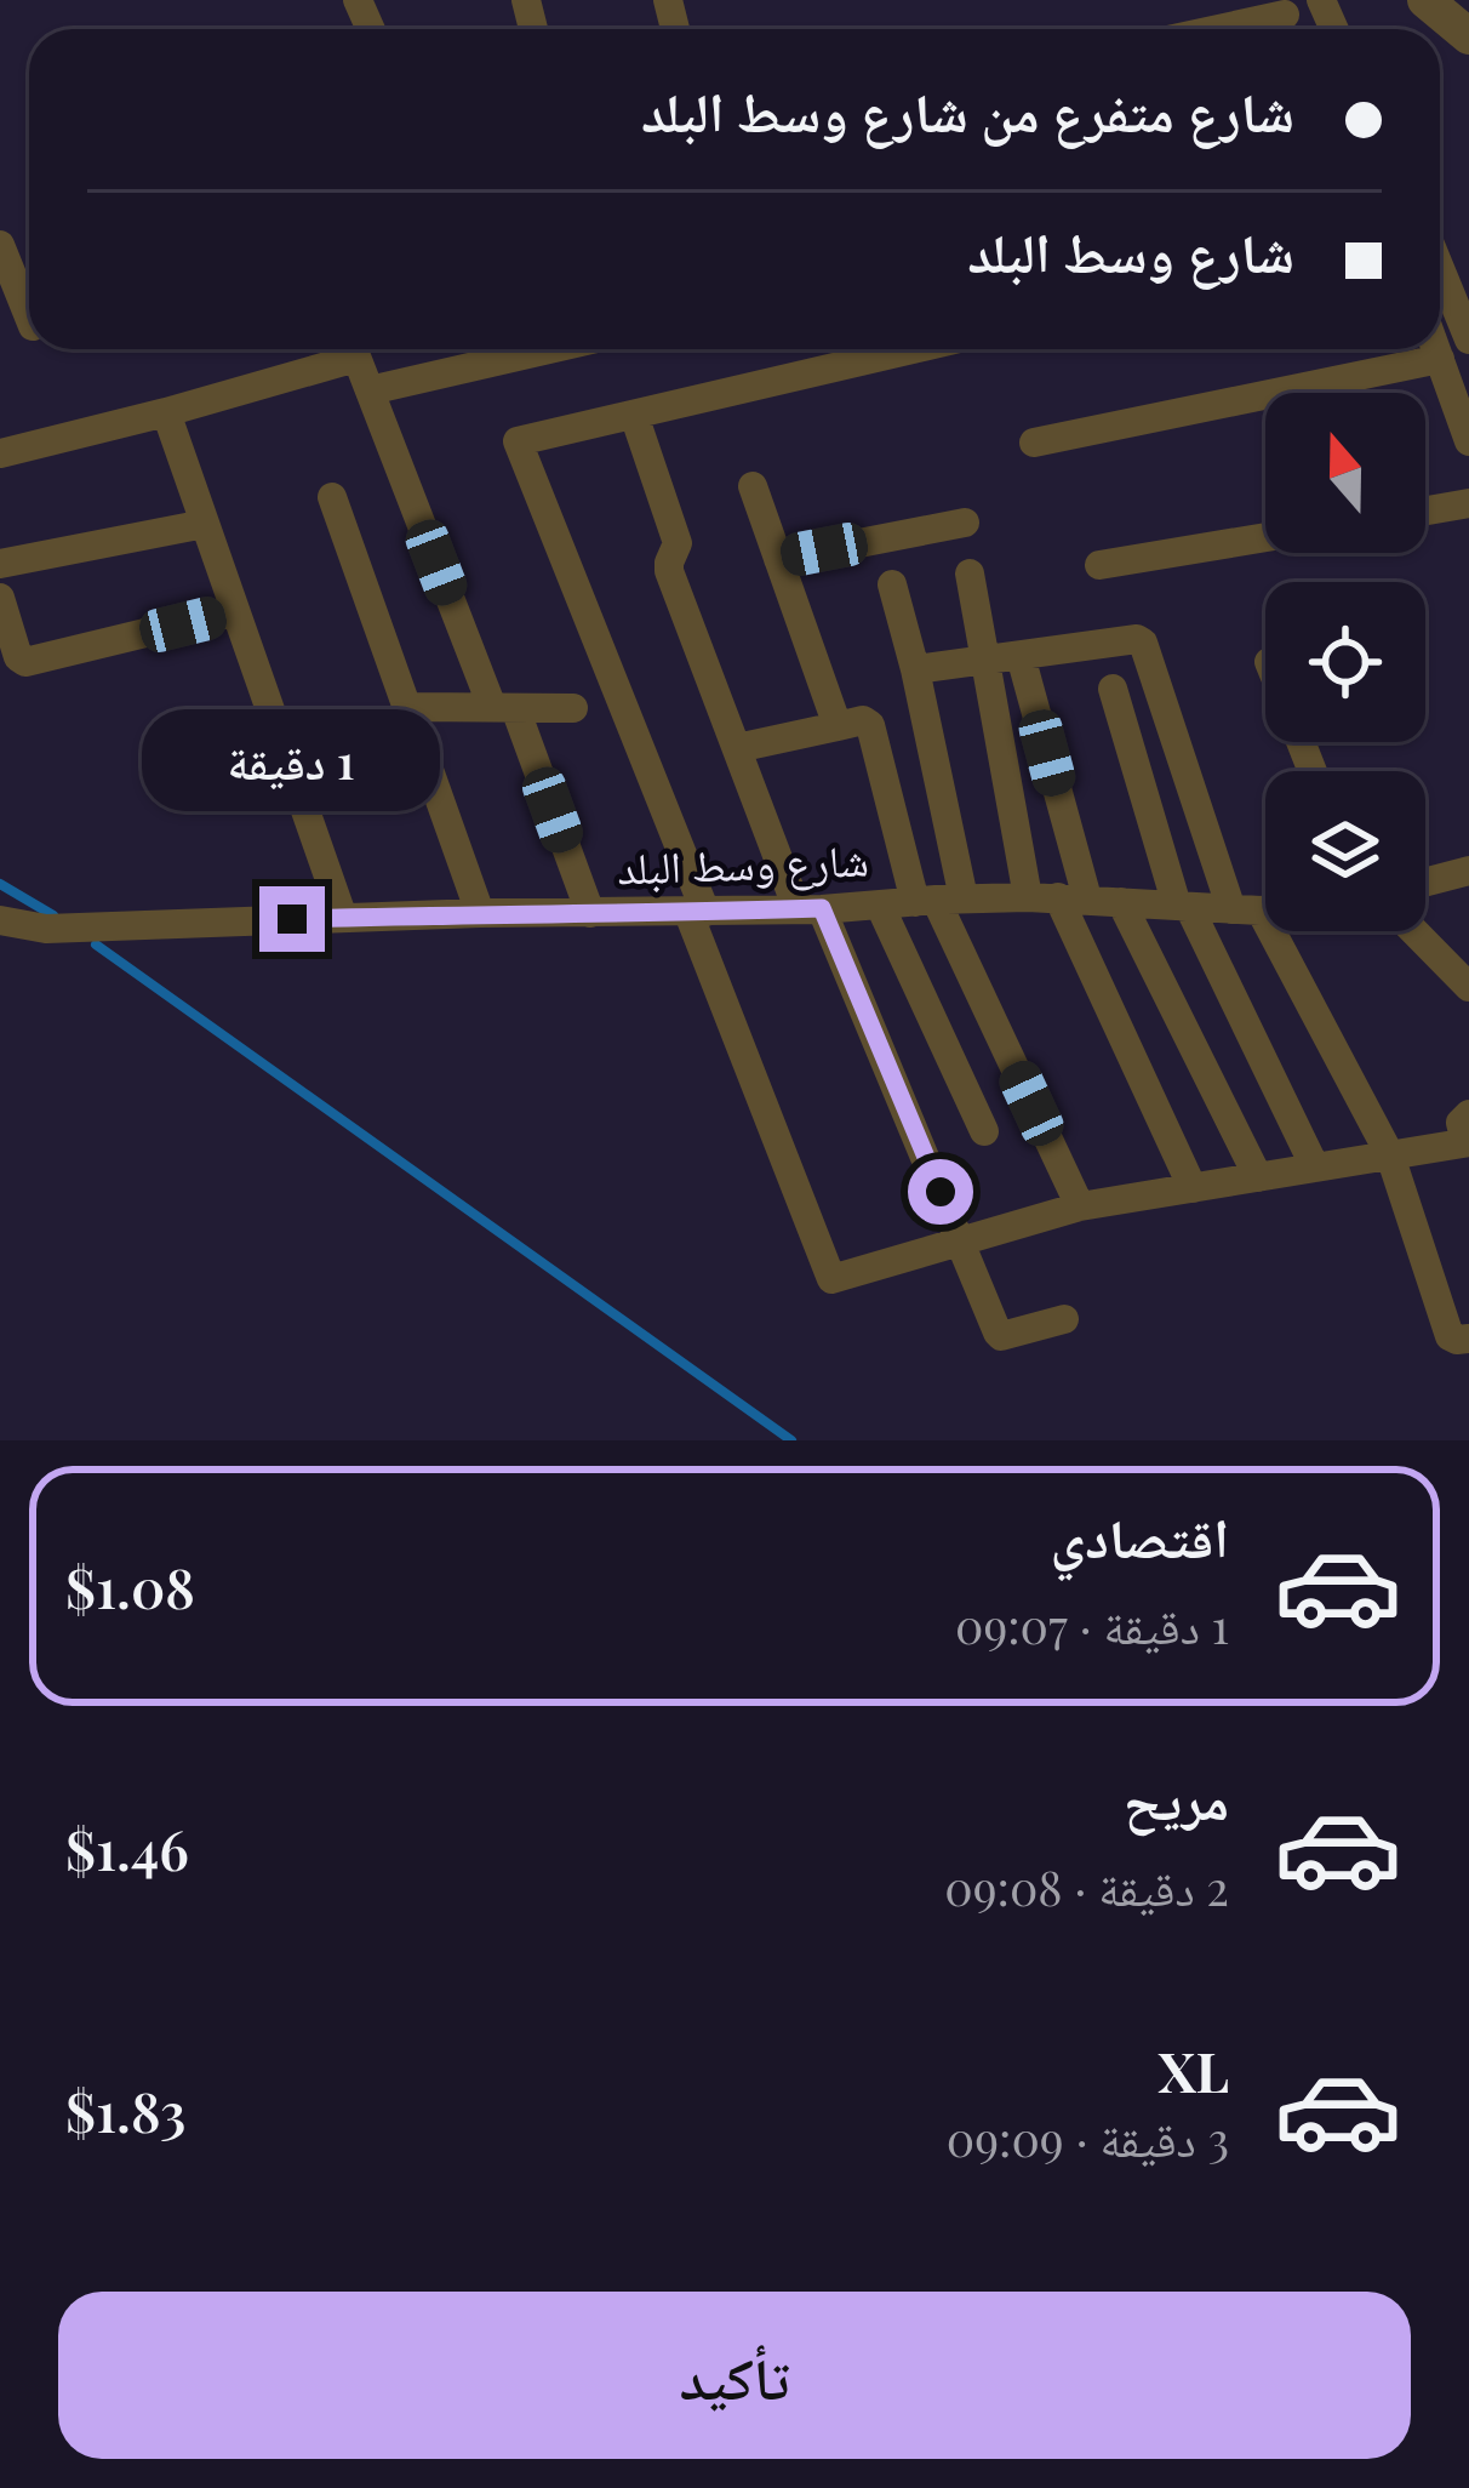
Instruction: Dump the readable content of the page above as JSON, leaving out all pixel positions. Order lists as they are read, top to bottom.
{
  "streets": {
    "street": ["شارع وسط البلد"]
  },
  "north": "top",
  "page": {
    "banner": ["شارع متفرع من شارع وسط البلد", "شارع وسط البلد"],
    "bubble": "1 دقيقة",
    "list": [
      {
        "name": "اقتصادي",
        "note": "1 دقيقة · 09:07",
        "value": "$1.08"
      },
      {
        "name": "مريح",
        "note": "2 دقيقة · 09:08",
        "value": "$1.46"
      },
      {
        "name": "XL",
        "note": "3 دقيقة · 09:09",
        "value": "$1.83"
      }
    ],
    "buttons": "تأكيد"
  }
}
